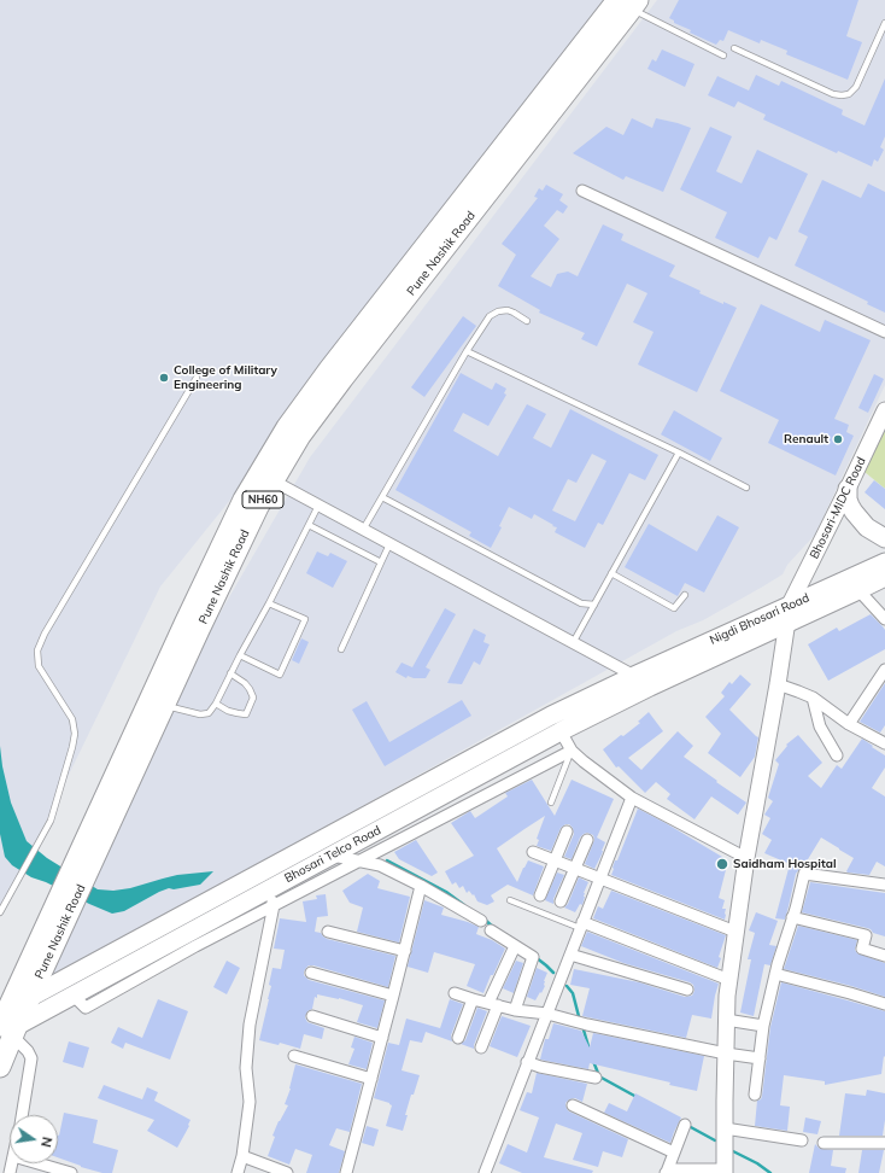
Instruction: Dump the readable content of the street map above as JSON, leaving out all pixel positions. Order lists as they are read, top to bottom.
{
  "streets": {
    "highway": ["Pune Nashik Road", "NH60"],
    "main road": ["Nigdi Bhosari Road", "Bhosari Telco Road"],
    "street": ["Bhosari-MIDC Road"]
  },
  "crossings": [
    ["Pune Nashik Road", "Bhosari Telco Road"],
    ["Bhosari-MIDC Road", "Nigdi Bhosari Road"],
    ["Nigdi Bhosari Road", "Bhosari Telco Road"]
  ],
  "places": ["College of Military Engineering", "Renault", "Saidham Hospital"],
  "north": "right"
}
